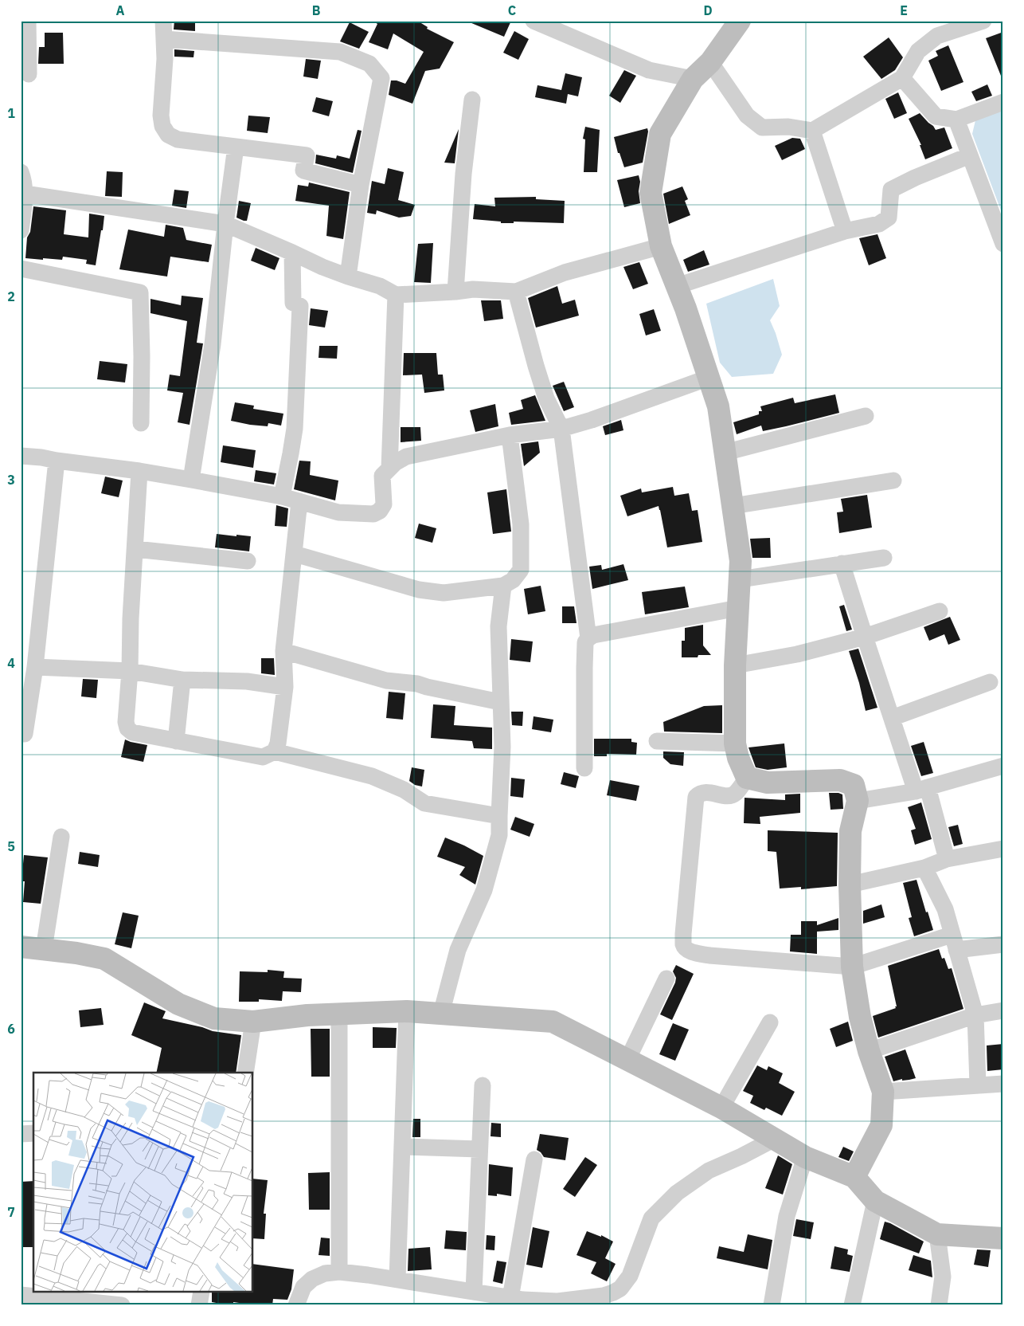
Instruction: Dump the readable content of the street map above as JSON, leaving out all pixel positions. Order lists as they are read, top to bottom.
{
  "grid": {
    "columns": [
      "A",
      "B",
      "C",
      "D",
      "E"
    ],
    "rows": [
      "1",
      "2",
      "3",
      "4",
      "5",
      "6",
      "7"
    ]
  }
}
